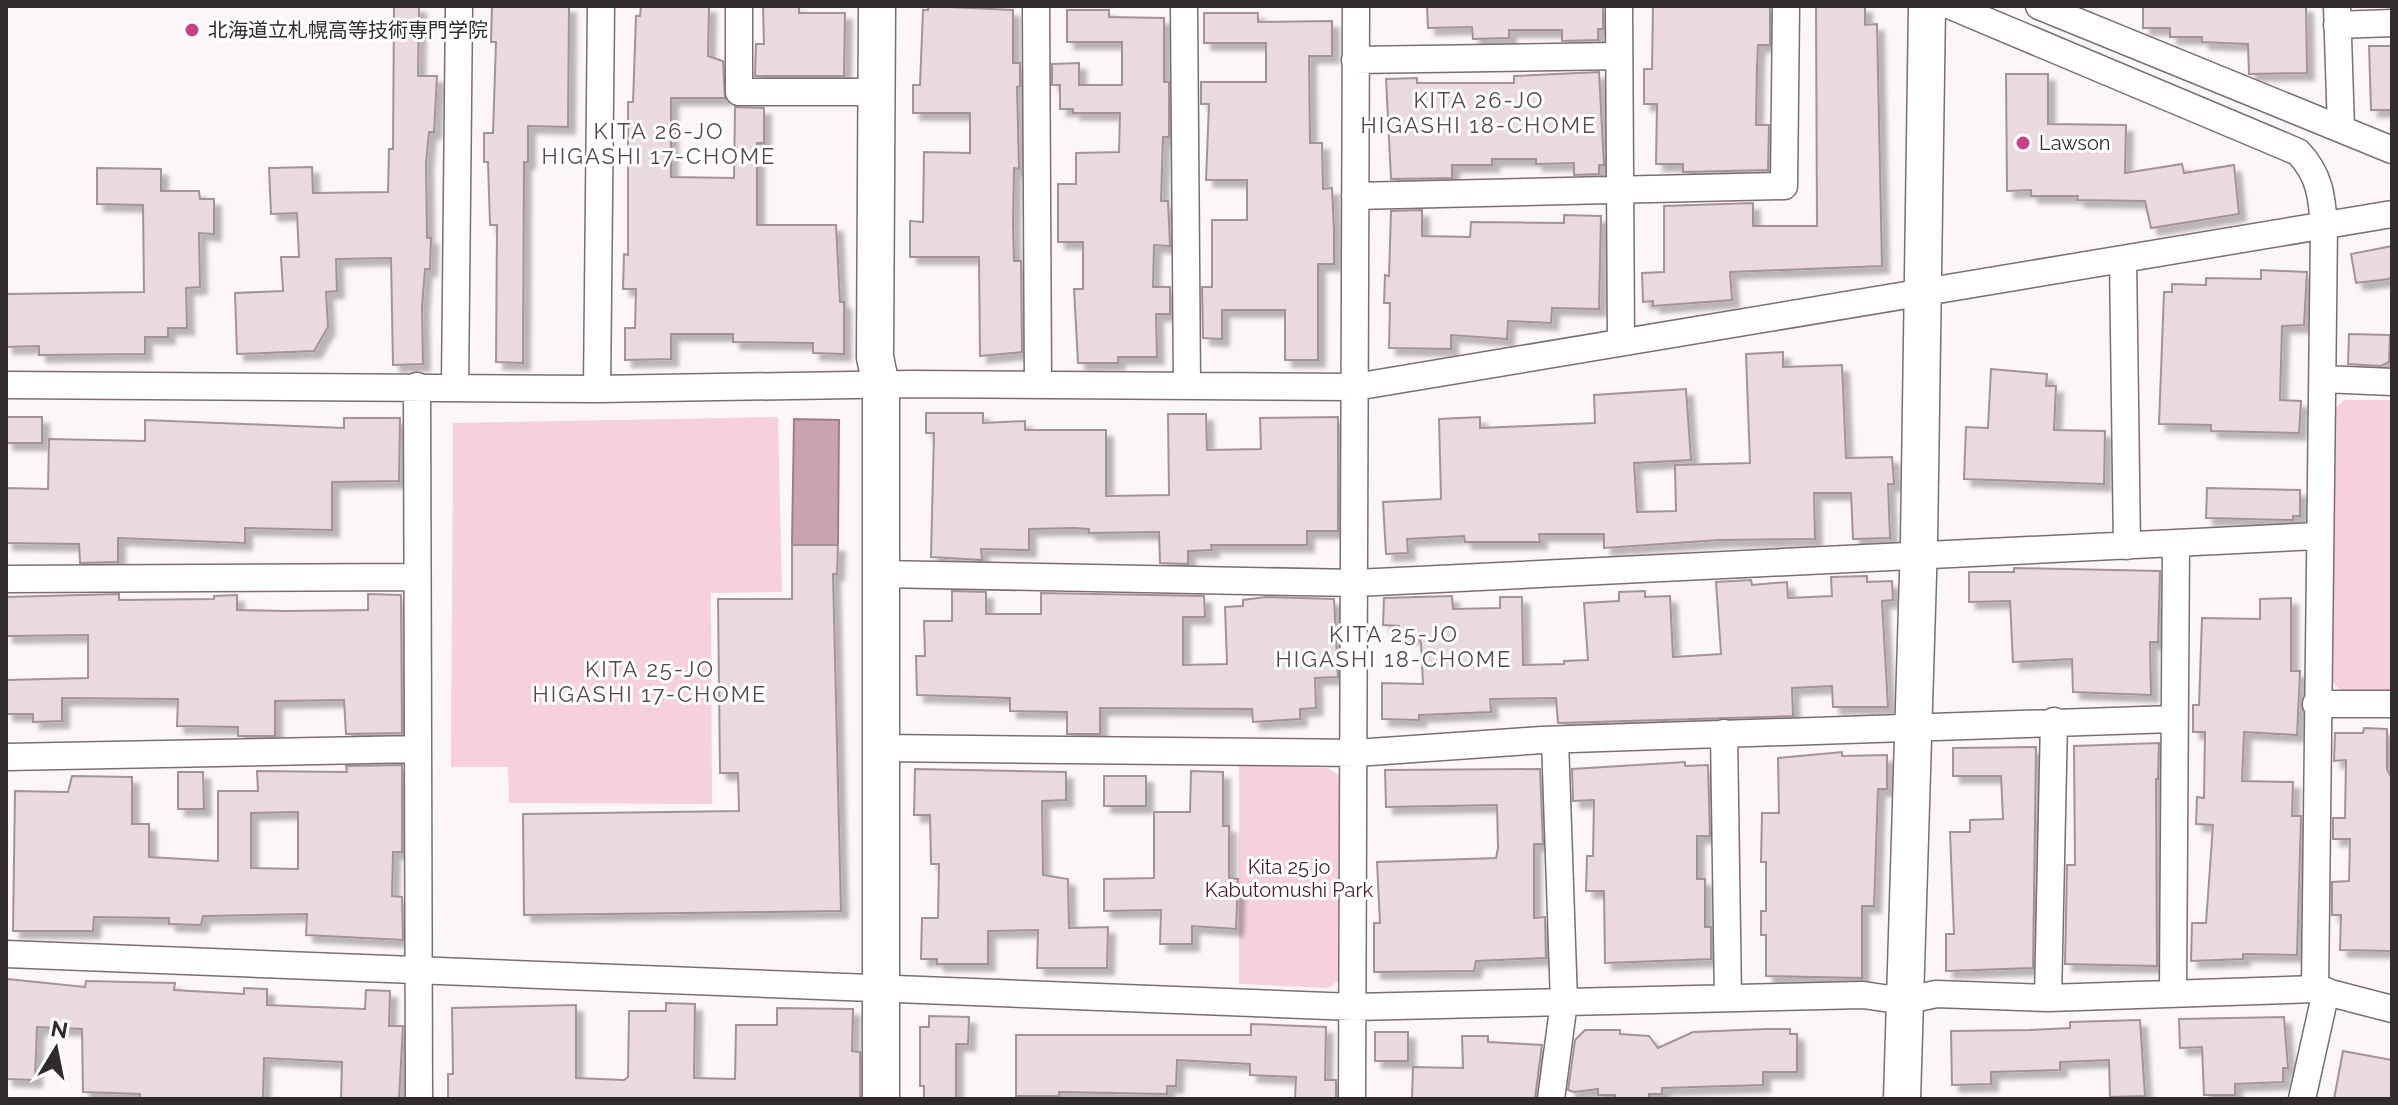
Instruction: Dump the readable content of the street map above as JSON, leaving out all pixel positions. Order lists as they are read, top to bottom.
{
  "districts": [
    "KITA 26-JO HIGASHI 18-CHOME",
    "KITA 26-JO HIGASHI 17-CHOME",
    "KITA 25-JO HIGASHI 18-CHOME",
    "KITA 25-JO HIGASHI 17-CHOME"
  ],
  "parks": ["Kita 25 jo Kabutomushi Park"],
  "places": ["北海道立札幌高等技術専門学院", "Lawson"],
  "north": "top"
}
